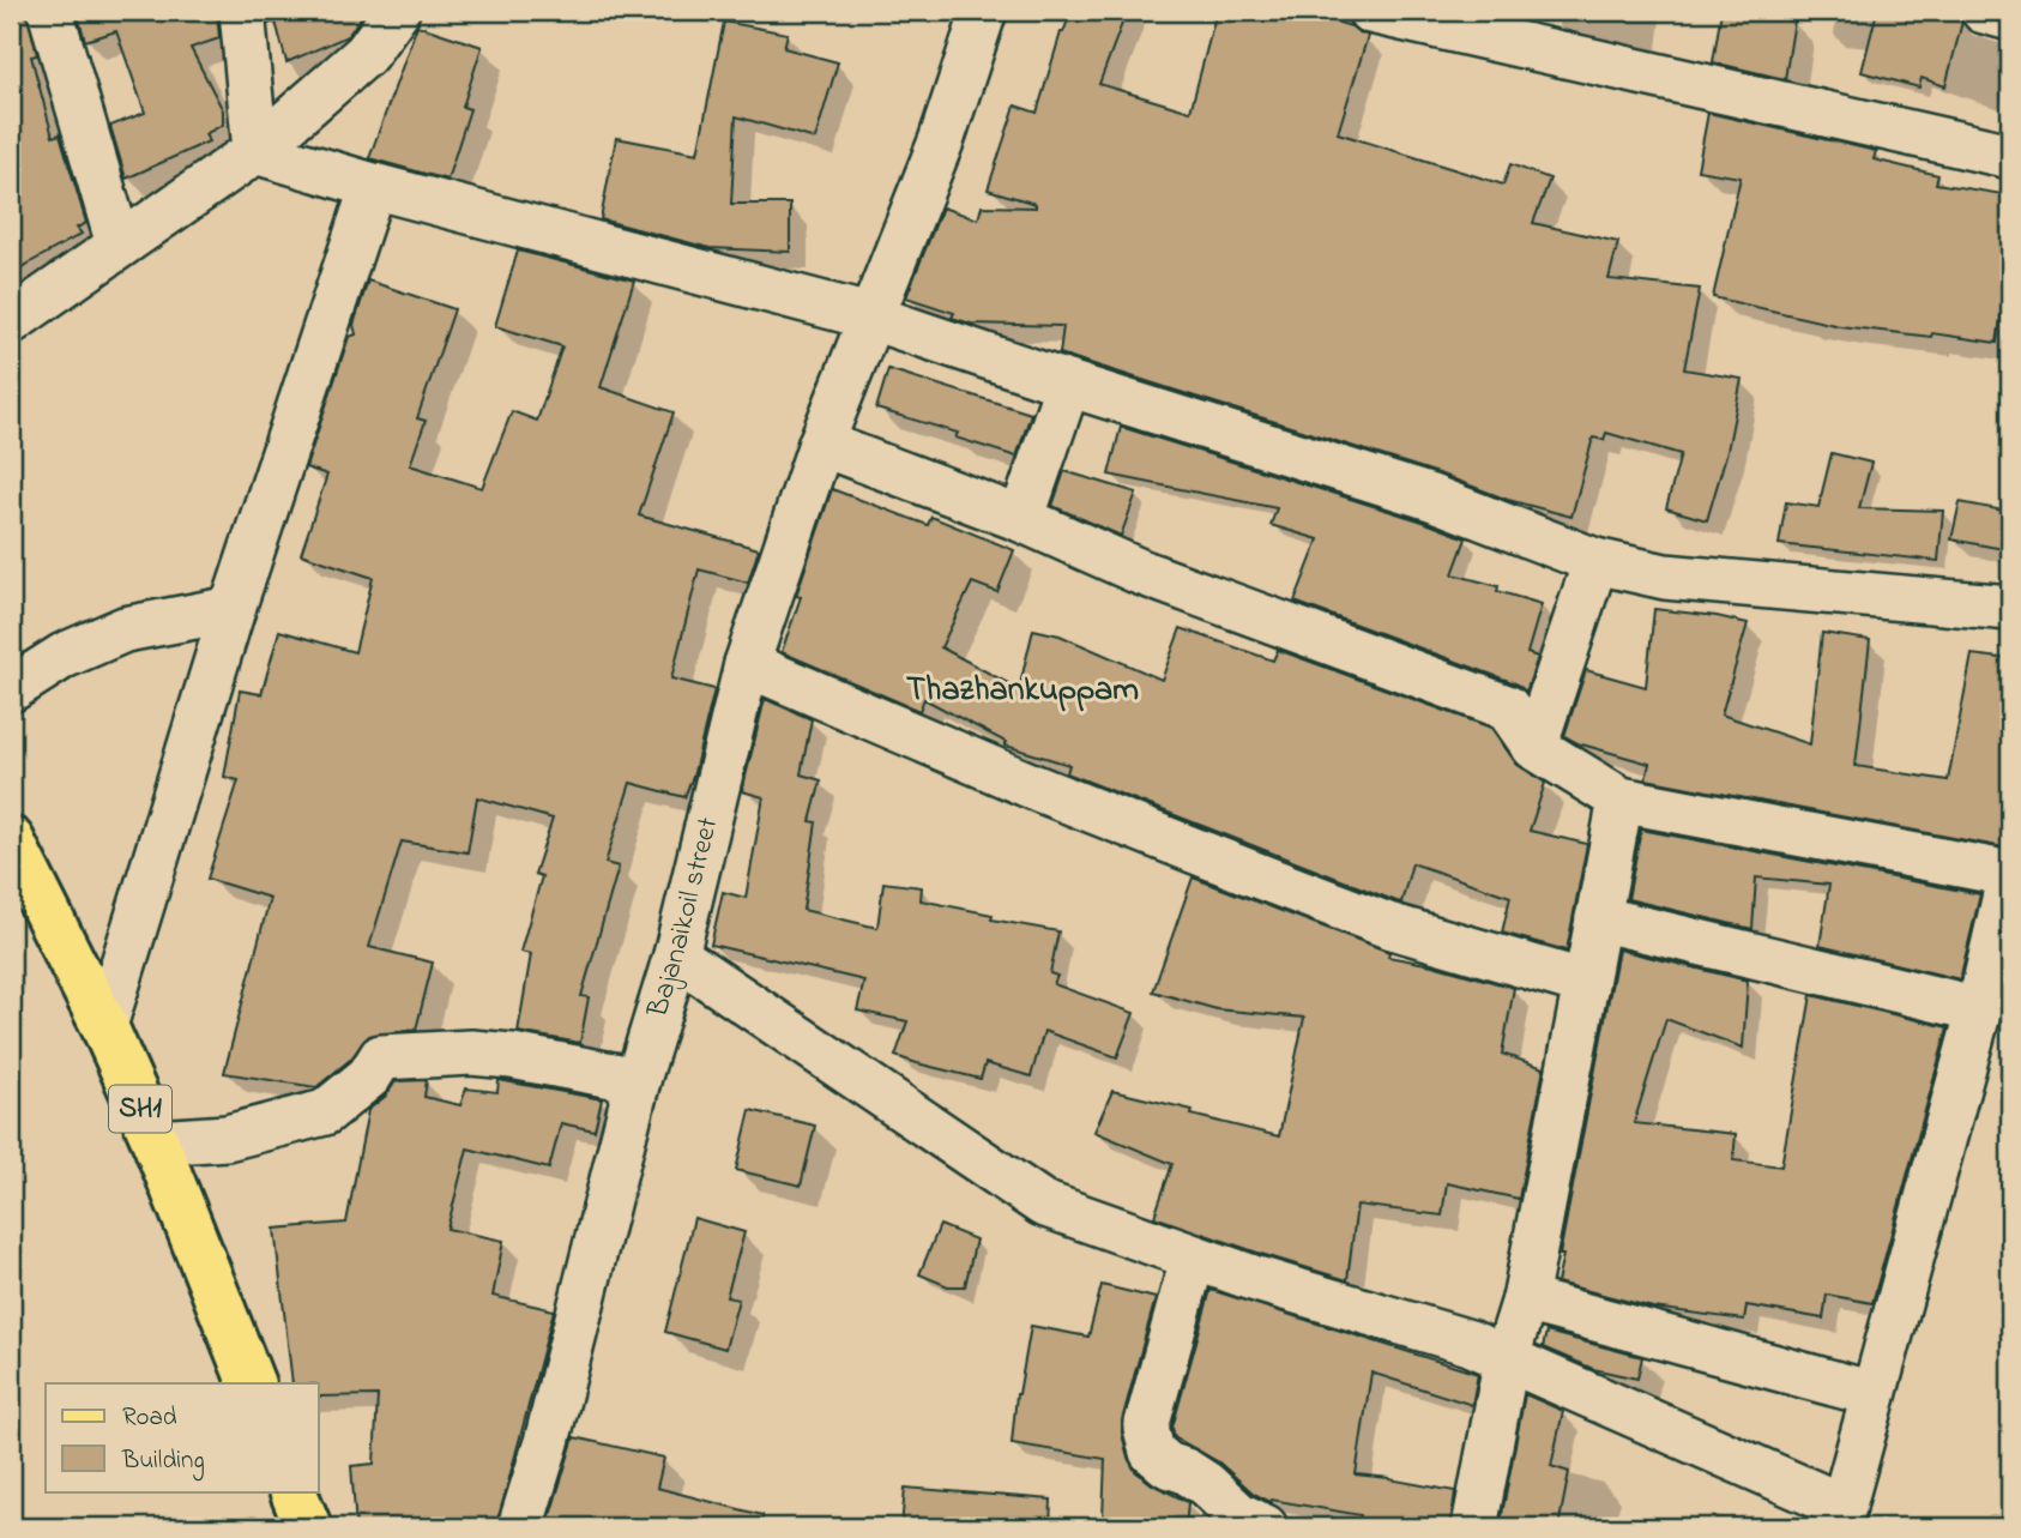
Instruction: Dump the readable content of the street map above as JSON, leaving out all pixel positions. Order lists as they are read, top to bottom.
{
  "streets": {
    "main road": ["SH1"],
    "street": ["Bajanaikoil street"]
  },
  "districts": ["Thazhankuppam"],
  "legend": ["Road", "Building"]
}
